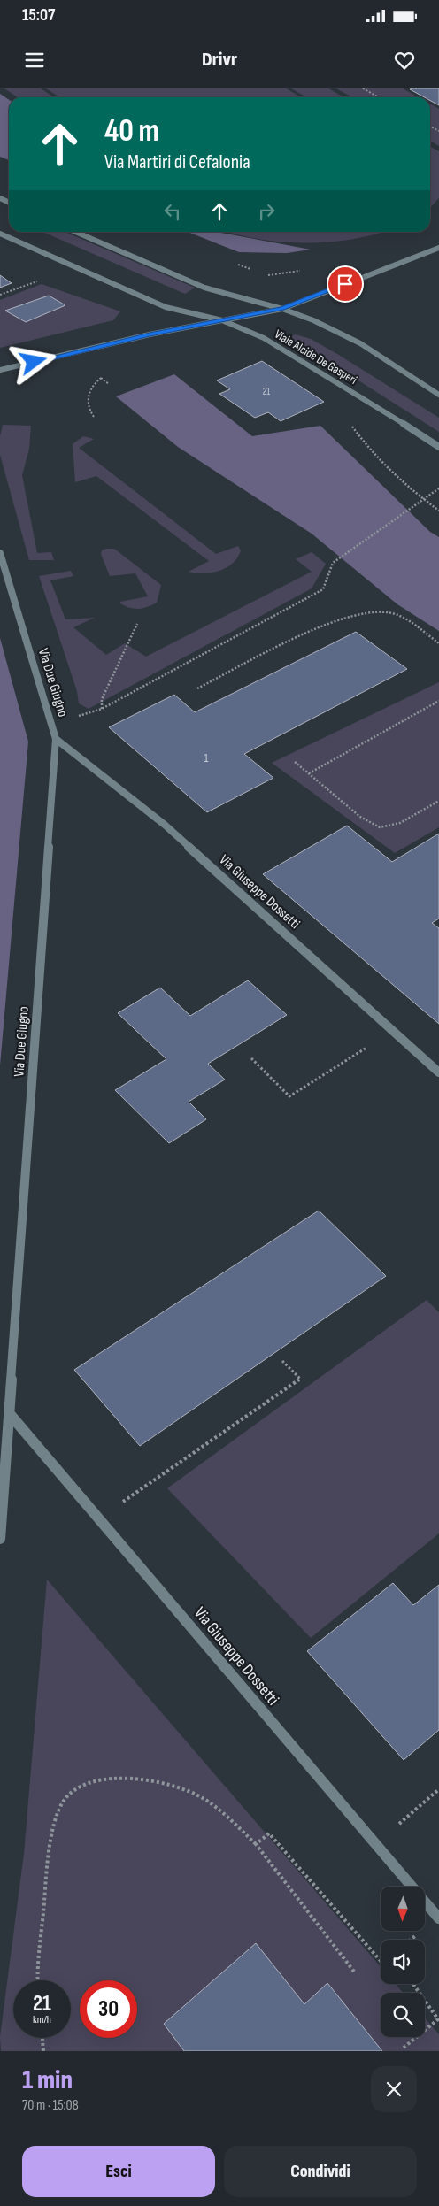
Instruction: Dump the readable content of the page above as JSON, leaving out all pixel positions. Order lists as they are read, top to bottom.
{
  "streets": {
    "street": ["Viale Alcide De Gasperi", "Via Due Giugno", "Via Giuseppe Dossetti"]
  },
  "crossings": [
    ["Via Due Giugno", "Via Giuseppe Dossetti"]
  ],
  "house_numbers": ["21", "1"],
  "north": "bottom",
  "page": {
    "status": "15:07",
    "header": "Drivr",
    "turn": ["40 m", "Via Martiri di Cefalonia"],
    "speed": "21 km/h",
    "limit": "30",
    "heading": ["1 min", "70 m · 15:08"],
    "buttons": ["Esci", "Condividi"]
  }
}
